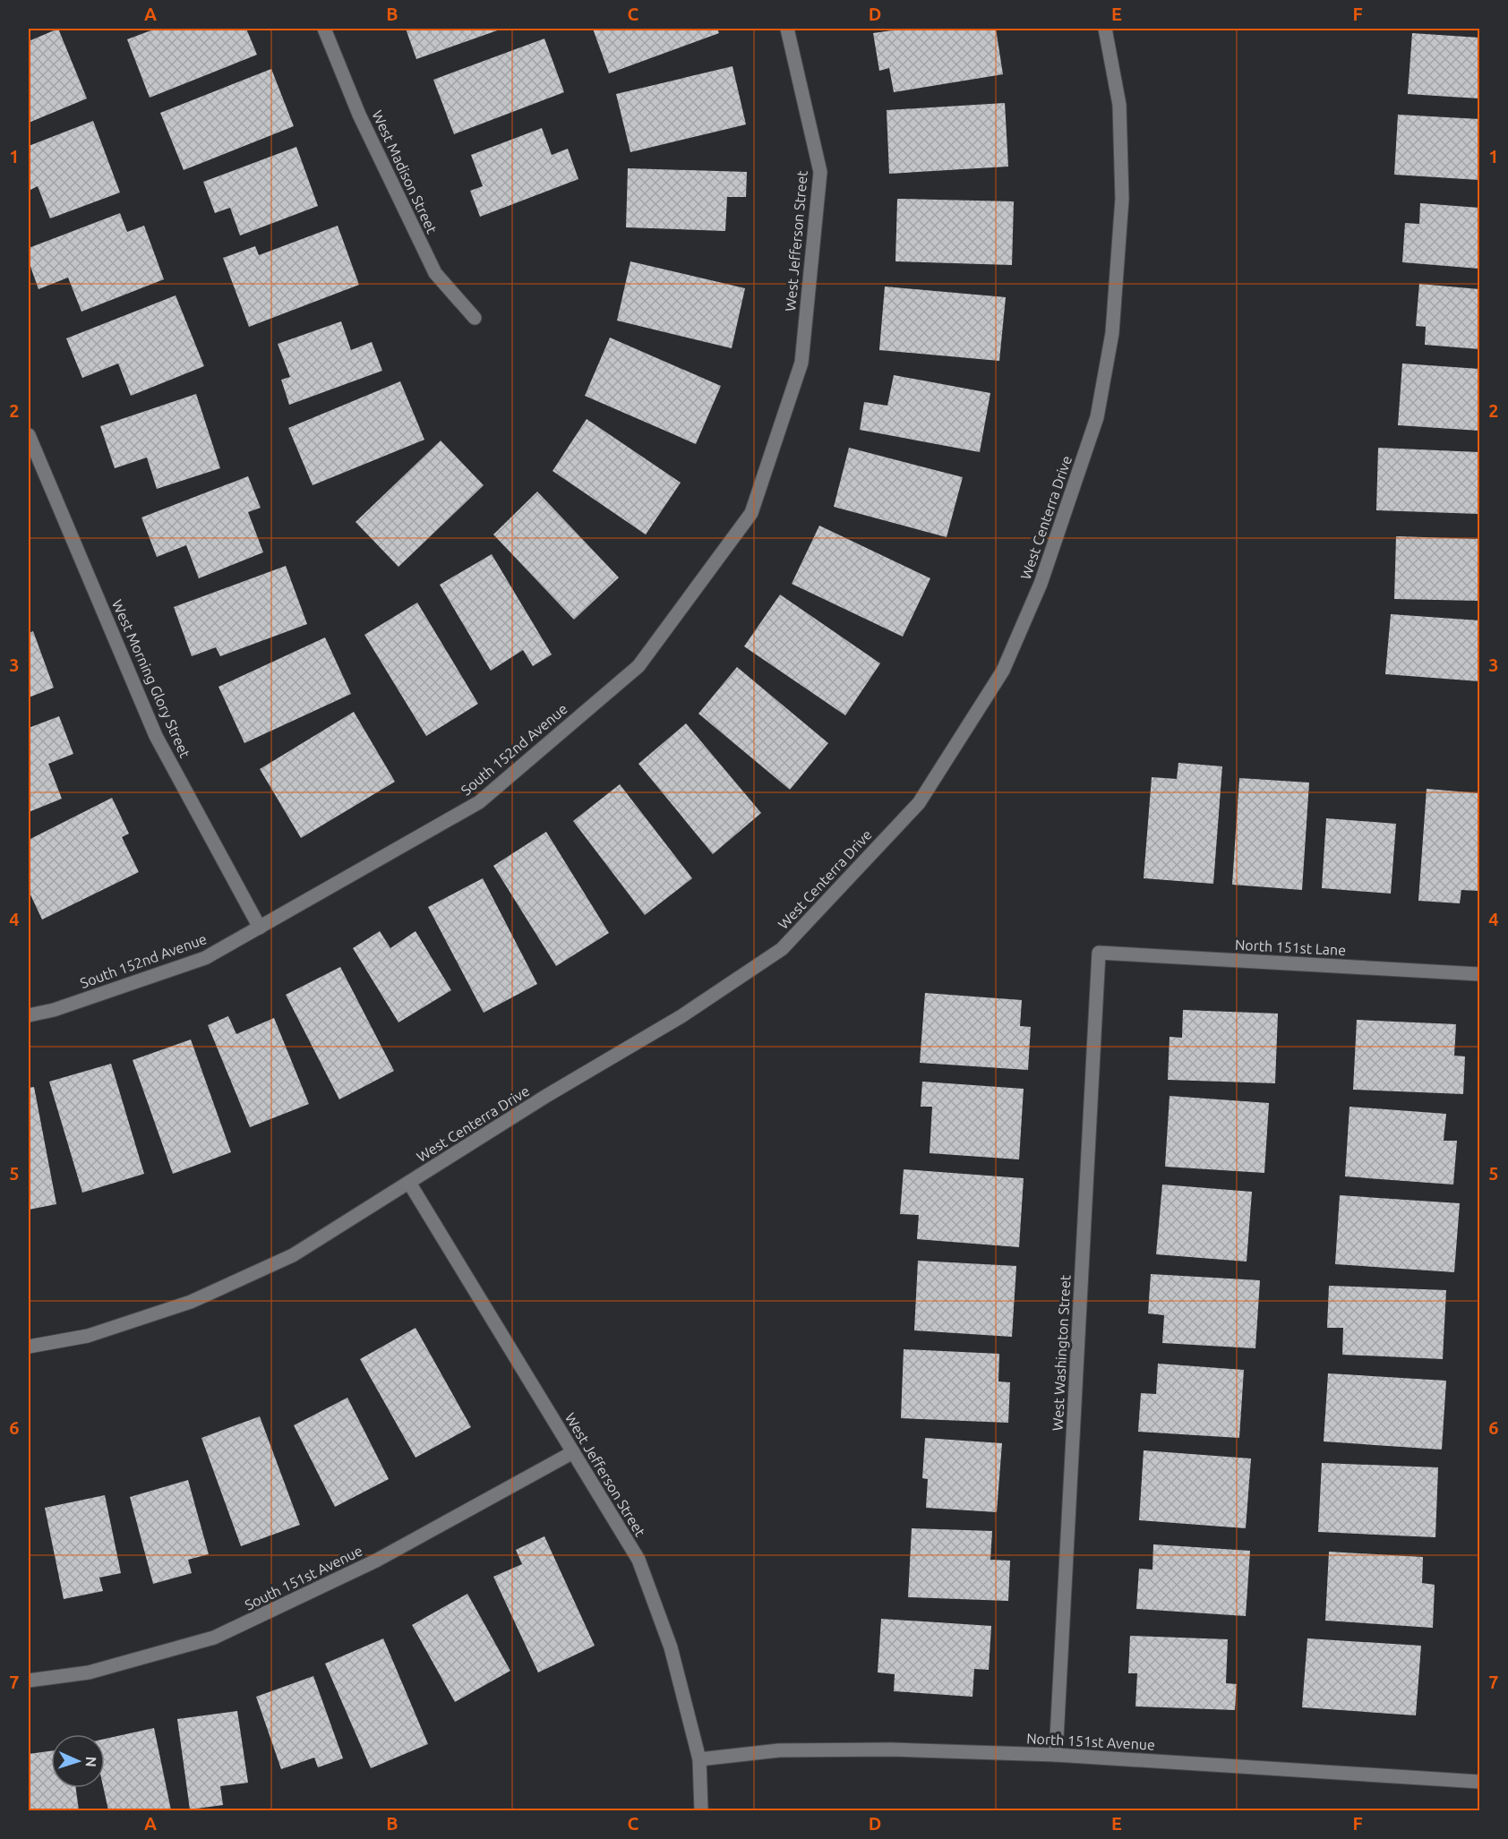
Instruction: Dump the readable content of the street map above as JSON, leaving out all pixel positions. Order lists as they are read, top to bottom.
{
  "streets": {
    "street": [
      "West Madison Street",
      "West Jefferson Street",
      "West Centerra Drive",
      "West Morning Glory Street",
      "South 152nd Avenue",
      "North 151st Lane",
      "West Washington Street",
      "South 151st Avenue",
      "North 151st Avenue"
    ]
  },
  "crossings": [
    ["West Jefferson Street", "West Centerra Drive"],
    ["West Jefferson Street", "South 152nd Avenue"],
    ["West Jefferson Street", "South 151st Avenue"],
    ["West Jefferson Street", "North 151st Avenue"],
    ["West Morning Glory Street", "South 152nd Avenue"],
    ["North 151st Lane", "West Washington Street"],
    ["West Washington Street", "North 151st Avenue"]
  ],
  "north": "right",
  "grid": {
    "columns": [
      "A",
      "B",
      "C",
      "D",
      "E",
      "F"
    ],
    "rows": [
      "1",
      "2",
      "3",
      "4",
      "5",
      "6",
      "7"
    ]
  }
}
